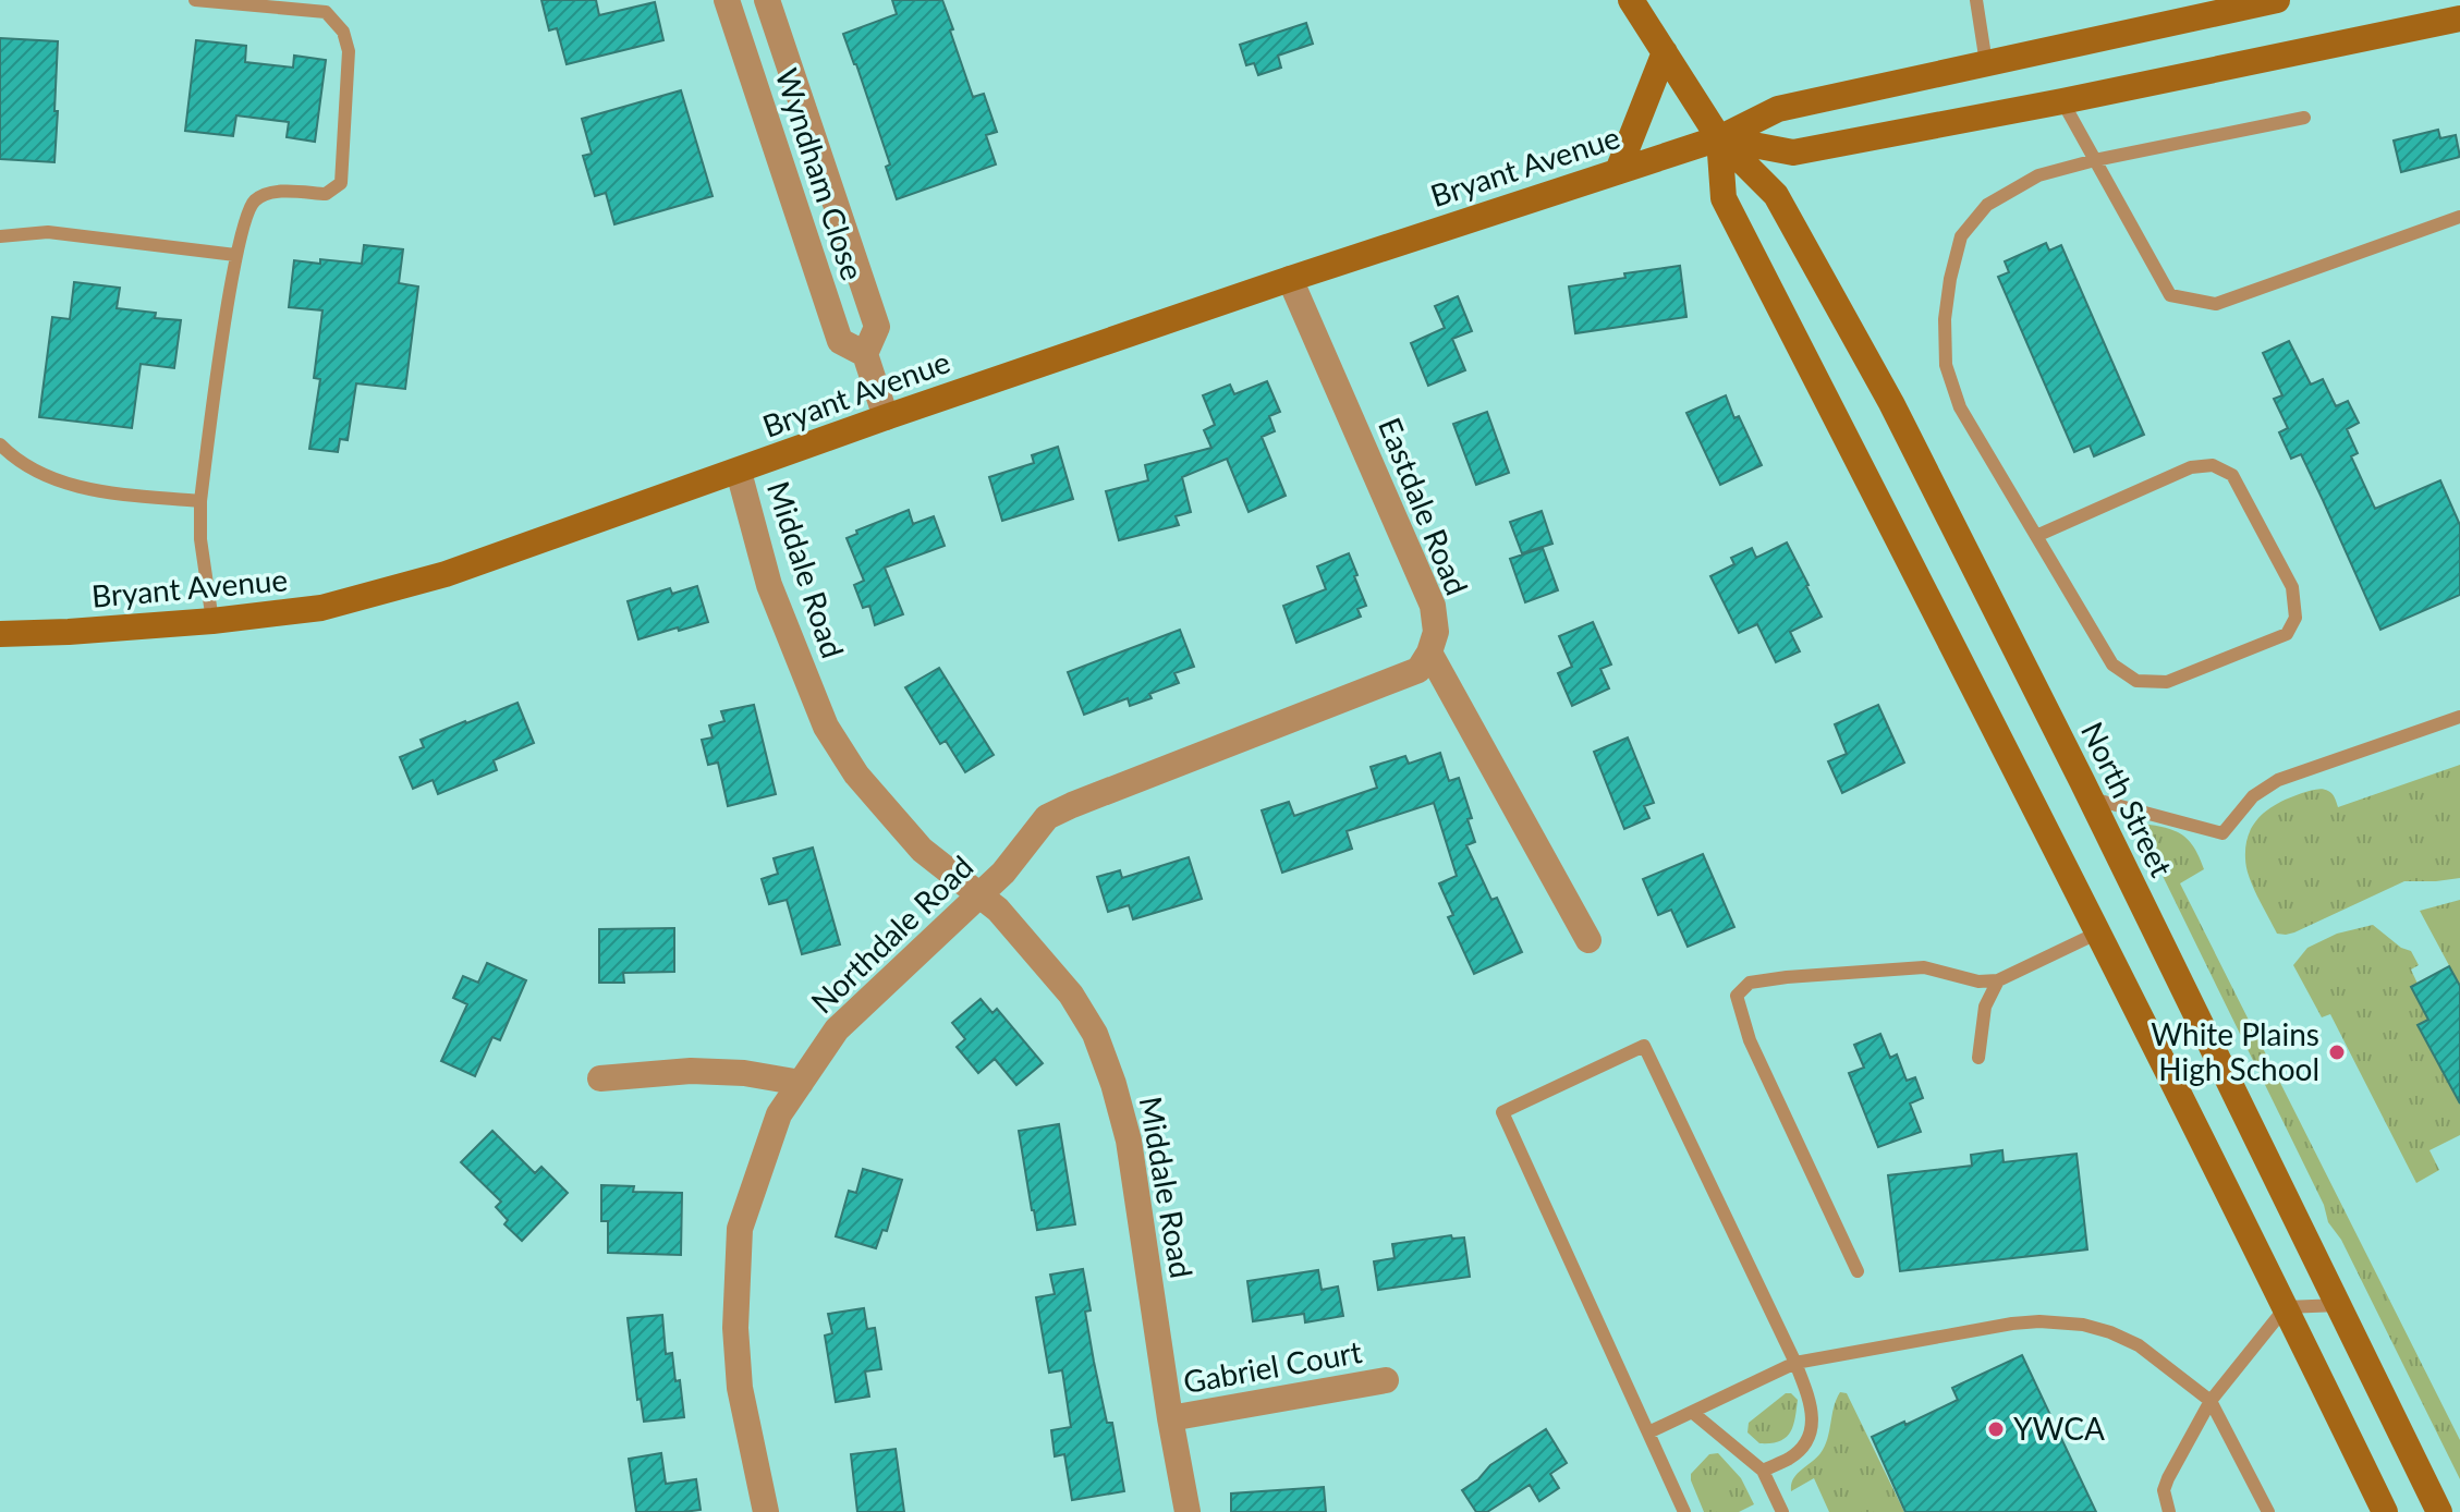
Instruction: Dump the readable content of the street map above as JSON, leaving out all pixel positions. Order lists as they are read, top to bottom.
{
  "streets": {
    "main road": ["Bryant Avenue", "North Street"],
    "street": [
      "Wyndham Close",
      "Eastdale Road",
      "Middale Road",
      "Northdale Road",
      "Gabriel Court"
    ]
  },
  "crossings": [
    ["Bryant Avenue", "Wyndham Close"],
    ["Bryant Avenue", "Eastdale Road"],
    ["Bryant Avenue", "Middale Road"],
    ["Bryant Avenue", "North Street"],
    ["Eastdale Road", "Northdale Road"],
    ["Middale Road", "Northdale Road"],
    ["Middale Road", "Gabriel Court"]
  ],
  "places": ["White Plains High School", "YWCA"]
}
